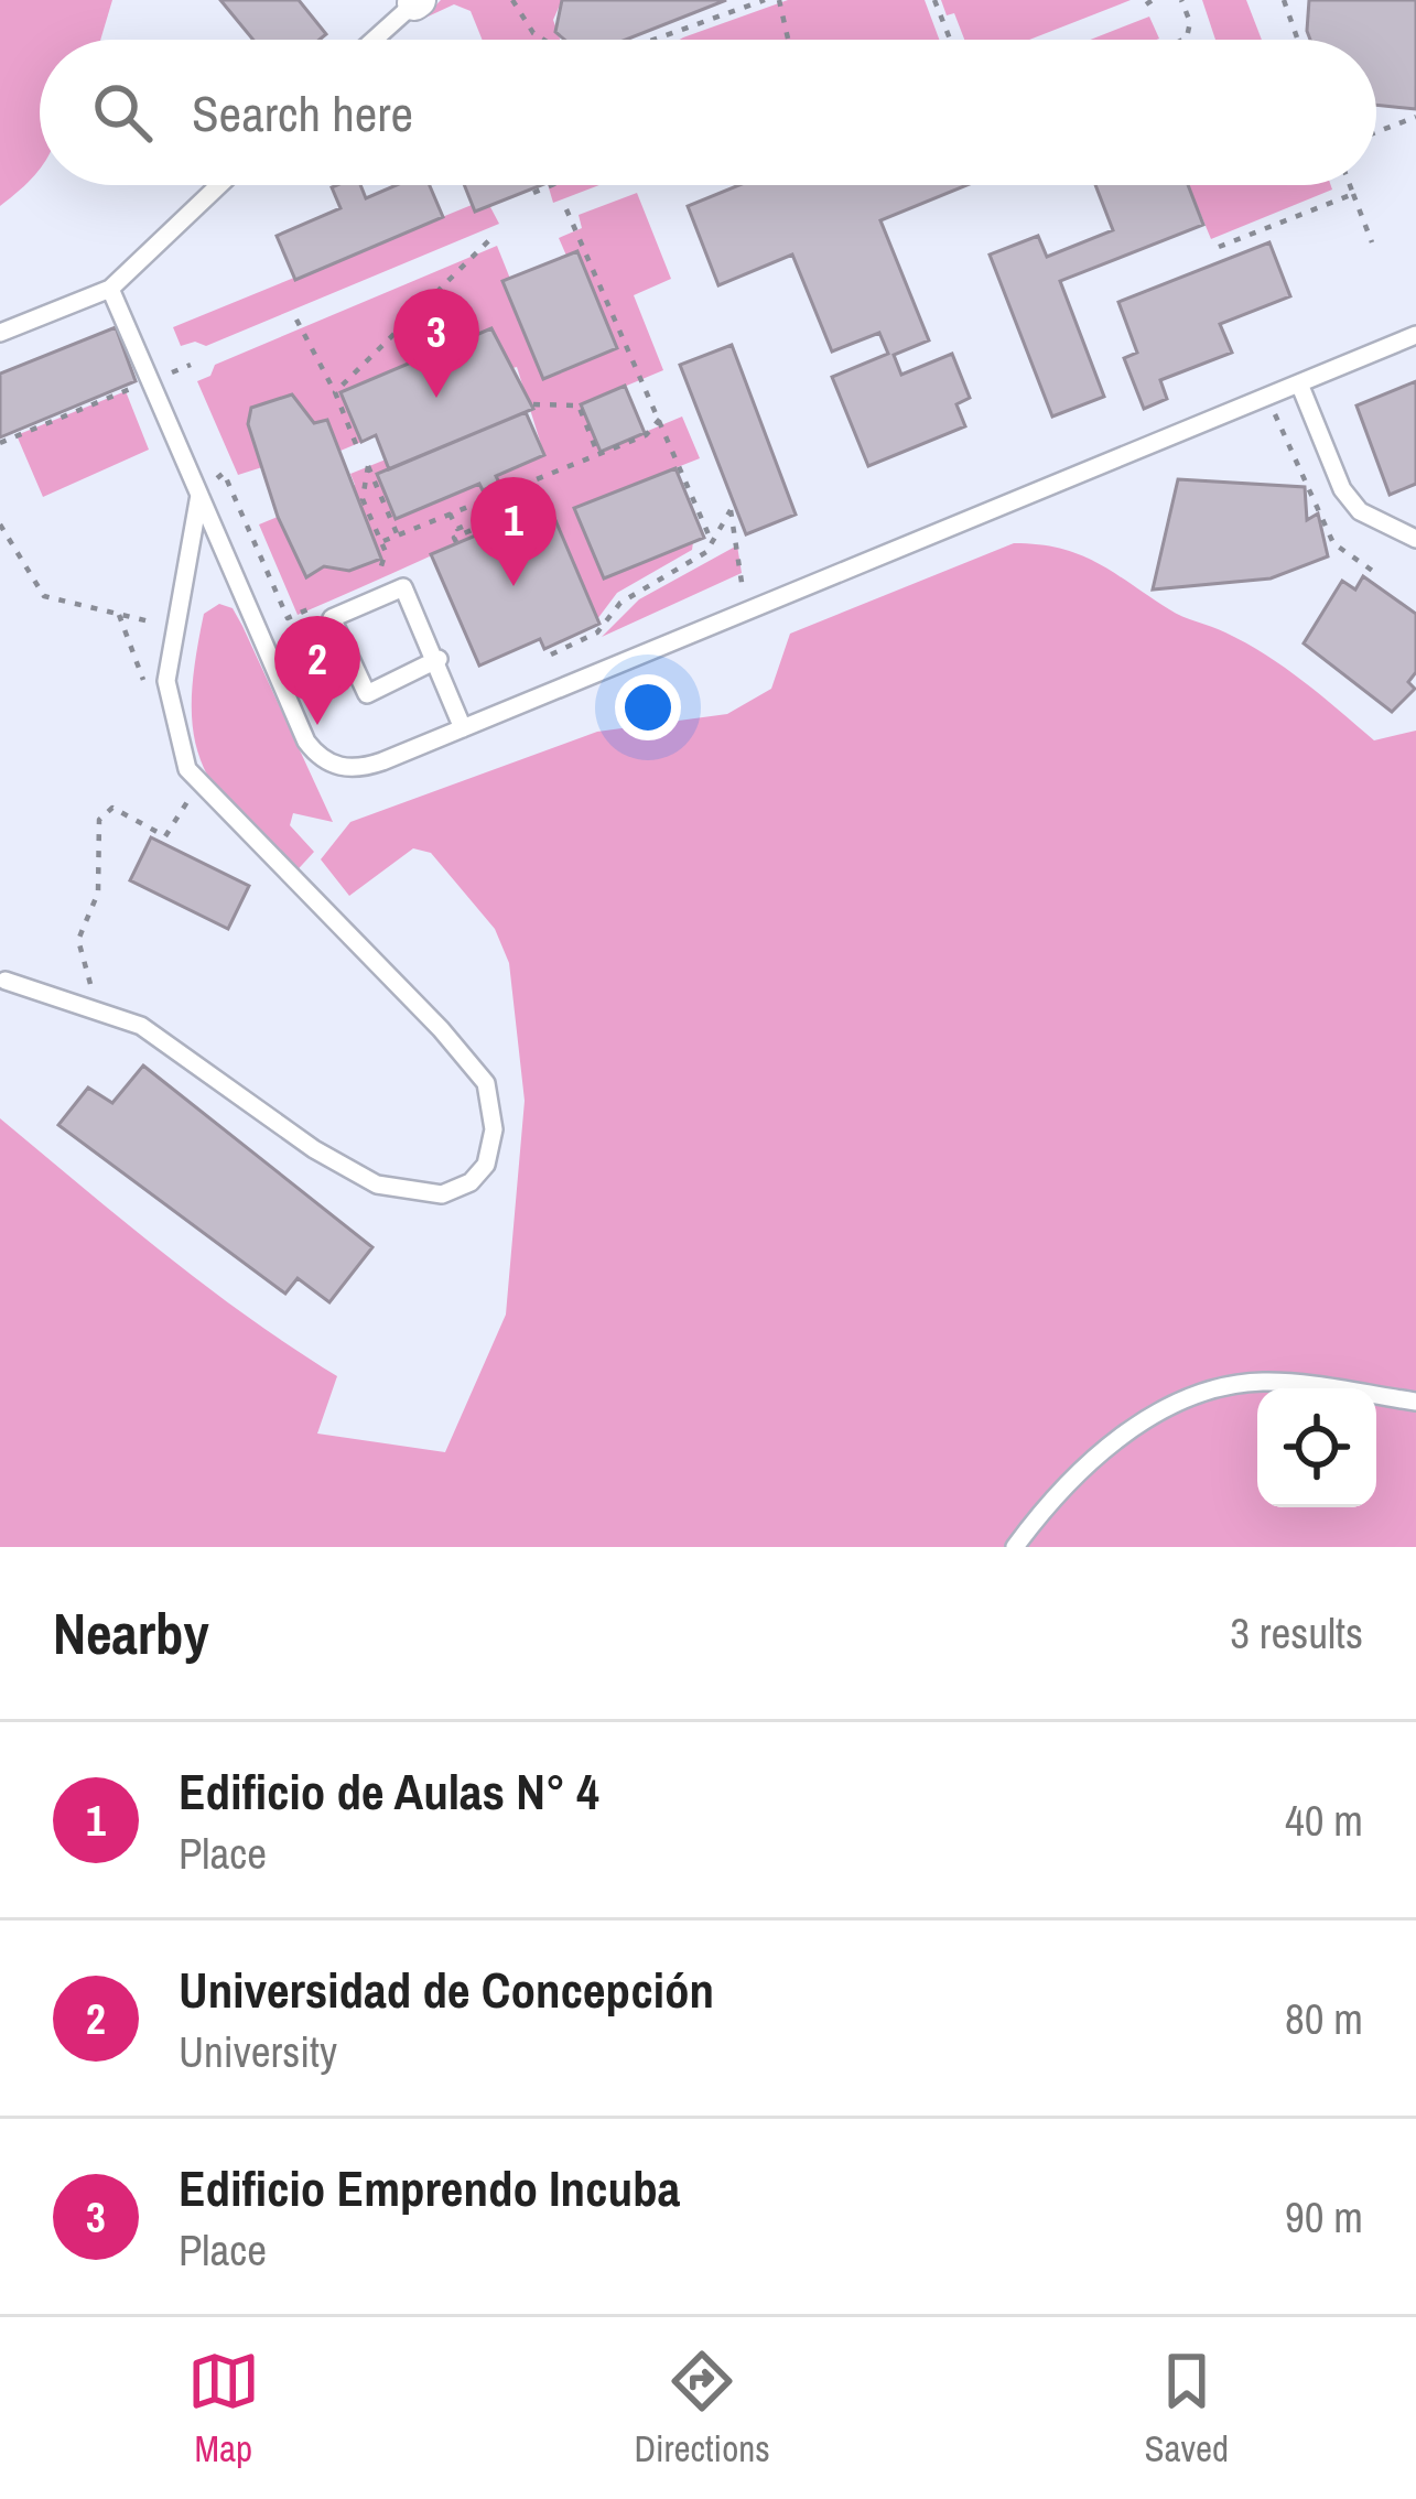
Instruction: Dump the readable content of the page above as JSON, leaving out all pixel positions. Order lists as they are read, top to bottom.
{
  "page": {
    "search": "Search here",
    "pins": ["3", "1", "2"],
    "heading": ["Nearby", "3 results"],
    "list": [
      {
        "mark": "1",
        "name": "Edificio de Aulas N° 4",
        "note": "Place",
        "value": "40 m"
      },
      {
        "mark": "2",
        "name": "Universidad de Concepción",
        "note": "University",
        "value": "80 m"
      },
      {
        "mark": "3",
        "name": "Edificio Emprendo Incuba",
        "note": "Place",
        "value": "90 m"
      }
    ],
    "nav": ["Map", "Directions", "Saved"]
  }
}
